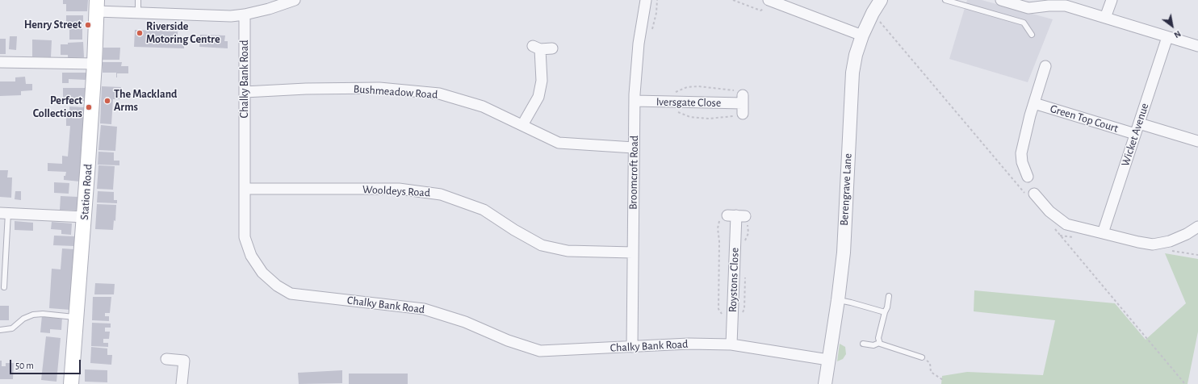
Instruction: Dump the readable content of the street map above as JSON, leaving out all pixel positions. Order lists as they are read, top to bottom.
{
  "streets": {
    "main road": ["Station Road"],
    "street": [
      "Chalky Bank Road",
      "Bushmeadow Road",
      "Iversgate Close",
      "Green Top Court",
      "Wicket Avenue",
      "Broomcroft Road",
      "Berengrave Lane",
      "Wooldeys Road",
      "Roystons Close"
    ]
  },
  "crossings": [
    ["Chalky Bank Road", "Bushmeadow Road"],
    ["Chalky Bank Road", "Broomcroft Road"],
    ["Chalky Bank Road", "Berengrave Lane"],
    ["Chalky Bank Road", "Wooldeys Road"],
    ["Chalky Bank Road", "Roystons Close"],
    ["Bushmeadow Road", "Broomcroft Road"],
    ["Iversgate Close", "Broomcroft Road"],
    ["Green Top Court", "Wicket Avenue"],
    ["Broomcroft Road", "Wooldeys Road"]
  ],
  "places": [
    "Henry Street",
    "Riverside Motoring Centre",
    "The Mackland Arms",
    "Perfect Collections"
  ],
  "scale_bar": "50 m",
  "north": "bottom right"
}
